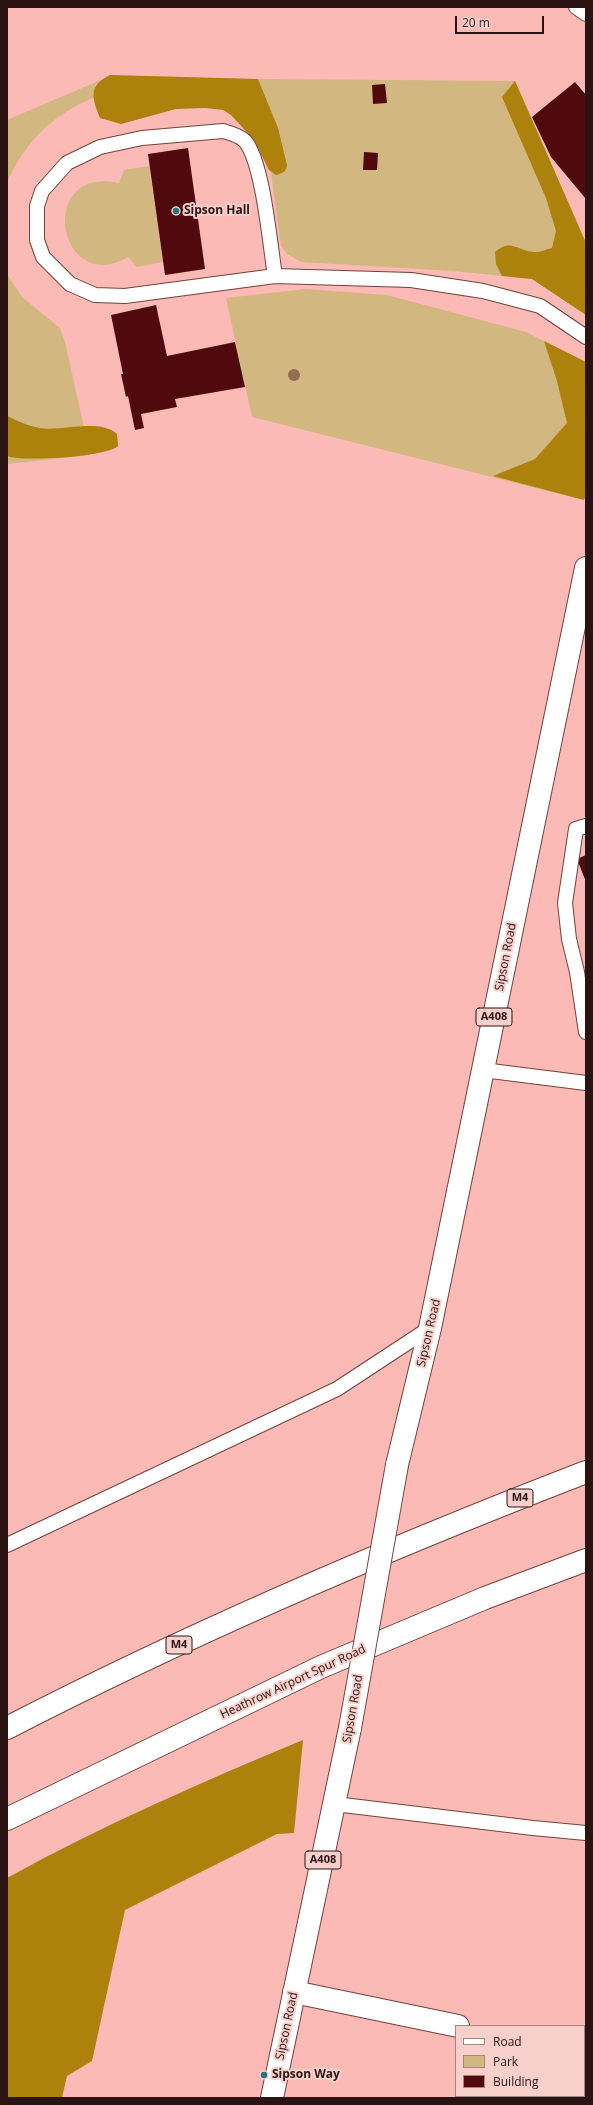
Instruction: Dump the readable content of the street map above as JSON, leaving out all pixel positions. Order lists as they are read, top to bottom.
{
  "streets": {
    "main road": [
      "Sipson Road",
      "A408",
      "M4",
      "Heathrow Airport Spur Road"
    ]
  },
  "places": ["Sipson Hall", "Sipson Way"],
  "legend": ["Road", "Park", "Building"],
  "scale_bar": "20 m"
}
